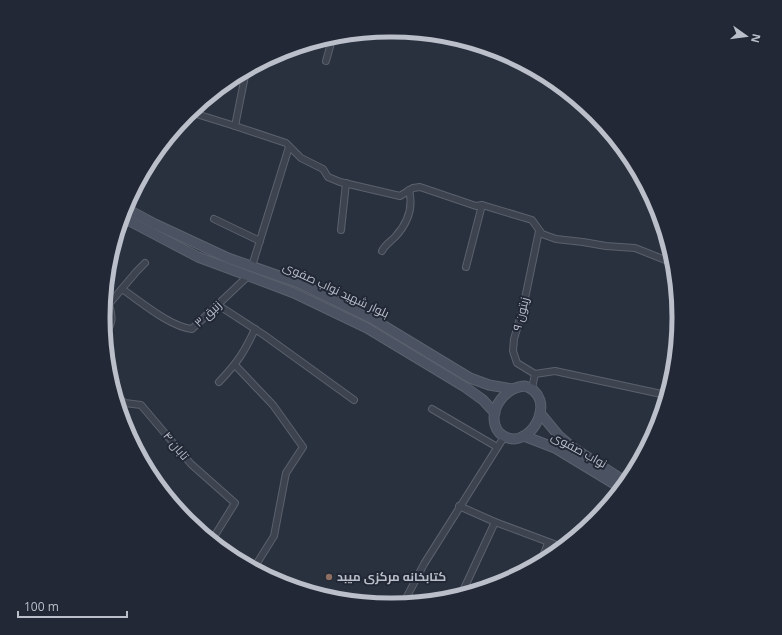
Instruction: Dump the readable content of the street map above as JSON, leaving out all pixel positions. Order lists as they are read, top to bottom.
{
  "streets": {
    "main road": ["بلوار شهید نواب صفوی", "نواب صفوی"],
    "street": ["زنبق ۳", "زیتون ۹", "تابان ۴"]
  },
  "crossings": [
    ["بلوار شهید نواب صفوی", "زنبق ۳"],
    ["بلوار شهید نواب صفوی", "نواب صفوی"]
  ],
  "places": ["کتابخانه مرکزی میبد"],
  "scale_bar": "100 m",
  "north": "right"
}
